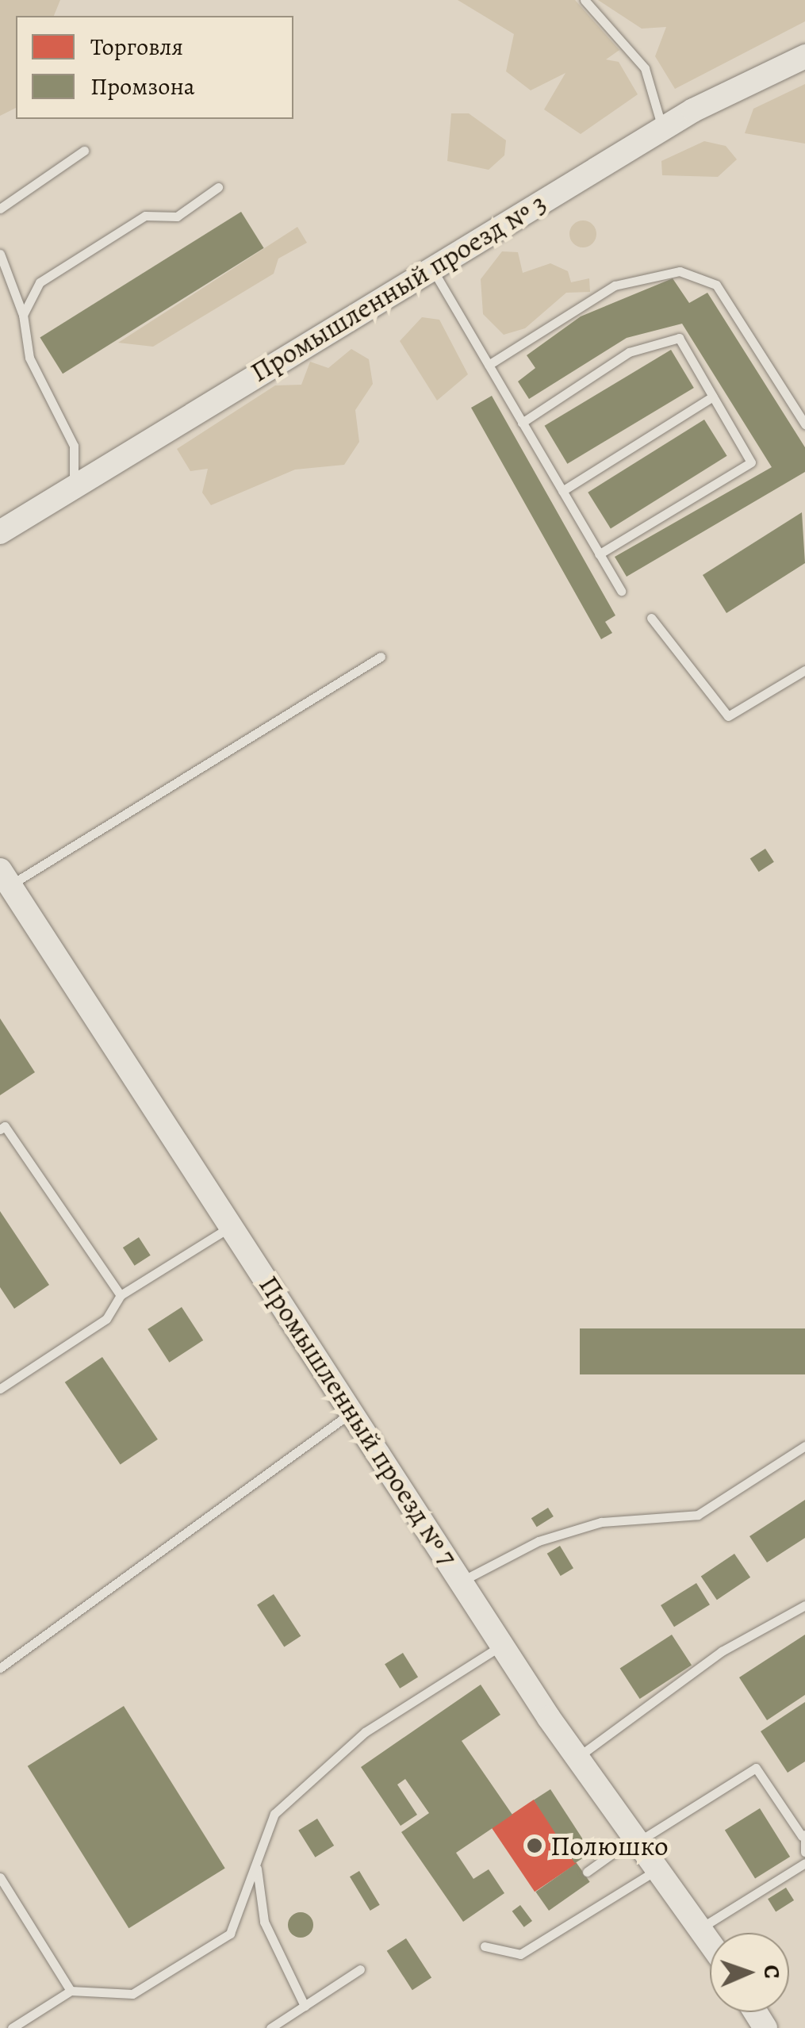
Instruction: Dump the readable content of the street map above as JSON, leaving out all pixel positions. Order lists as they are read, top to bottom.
{
  "streets": {
    "street": ["Промышленный проезд № 3", "Промышленный проезд № 7"]
  },
  "places": ["Полюшко"],
  "legend": ["Торговля", "Промзона"],
  "north": "right"
}
